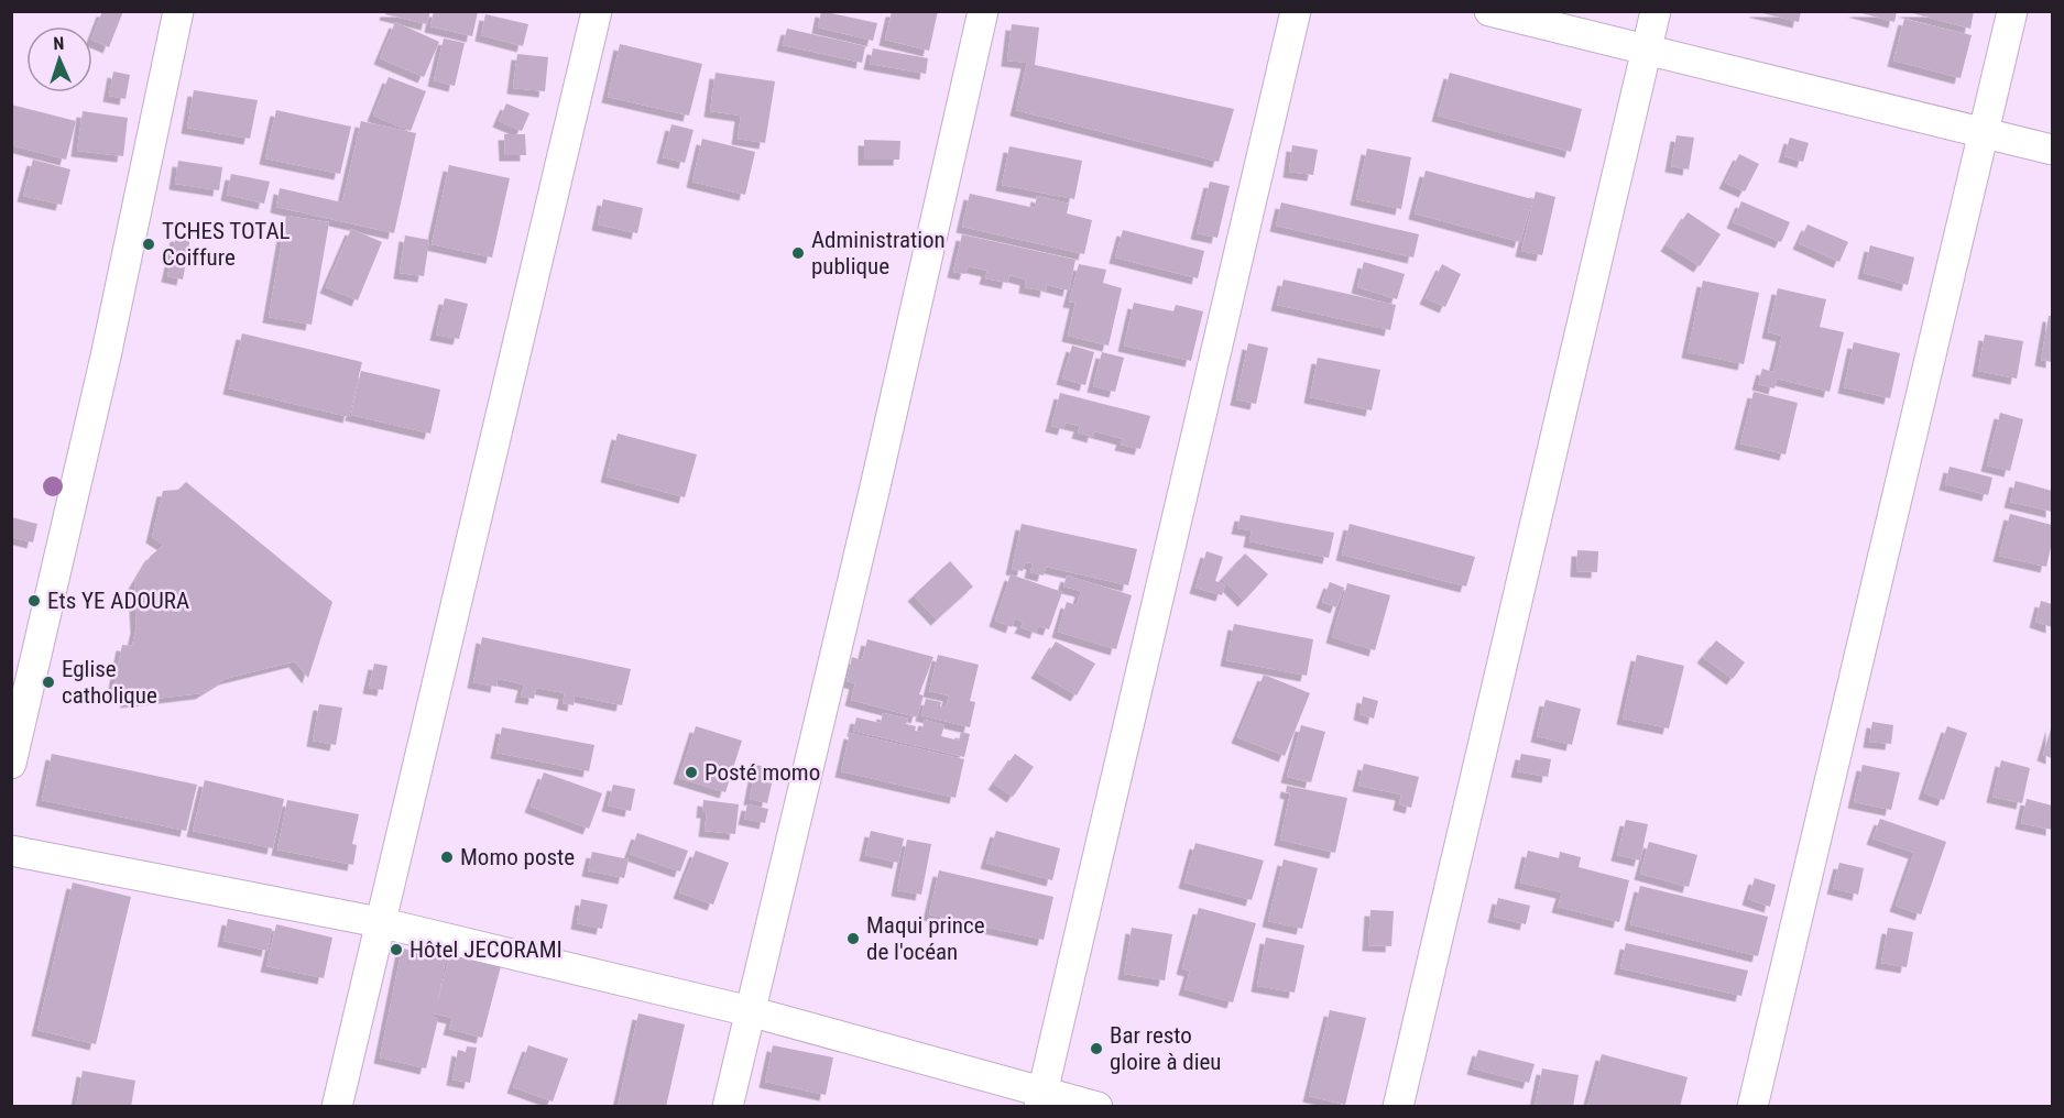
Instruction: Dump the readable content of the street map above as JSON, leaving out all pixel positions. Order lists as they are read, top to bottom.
{
  "places": [
    "TCHES TOTAL Coiffure",
    "Administration publique",
    "Ets YE ADOURA",
    "Eglise catholique",
    "Posté momo",
    "Momo poste",
    "Maqui prince de l'océan",
    "Hôtel JECORAMI",
    "Bar resto gloire à dieu"
  ],
  "north": "top"
}
